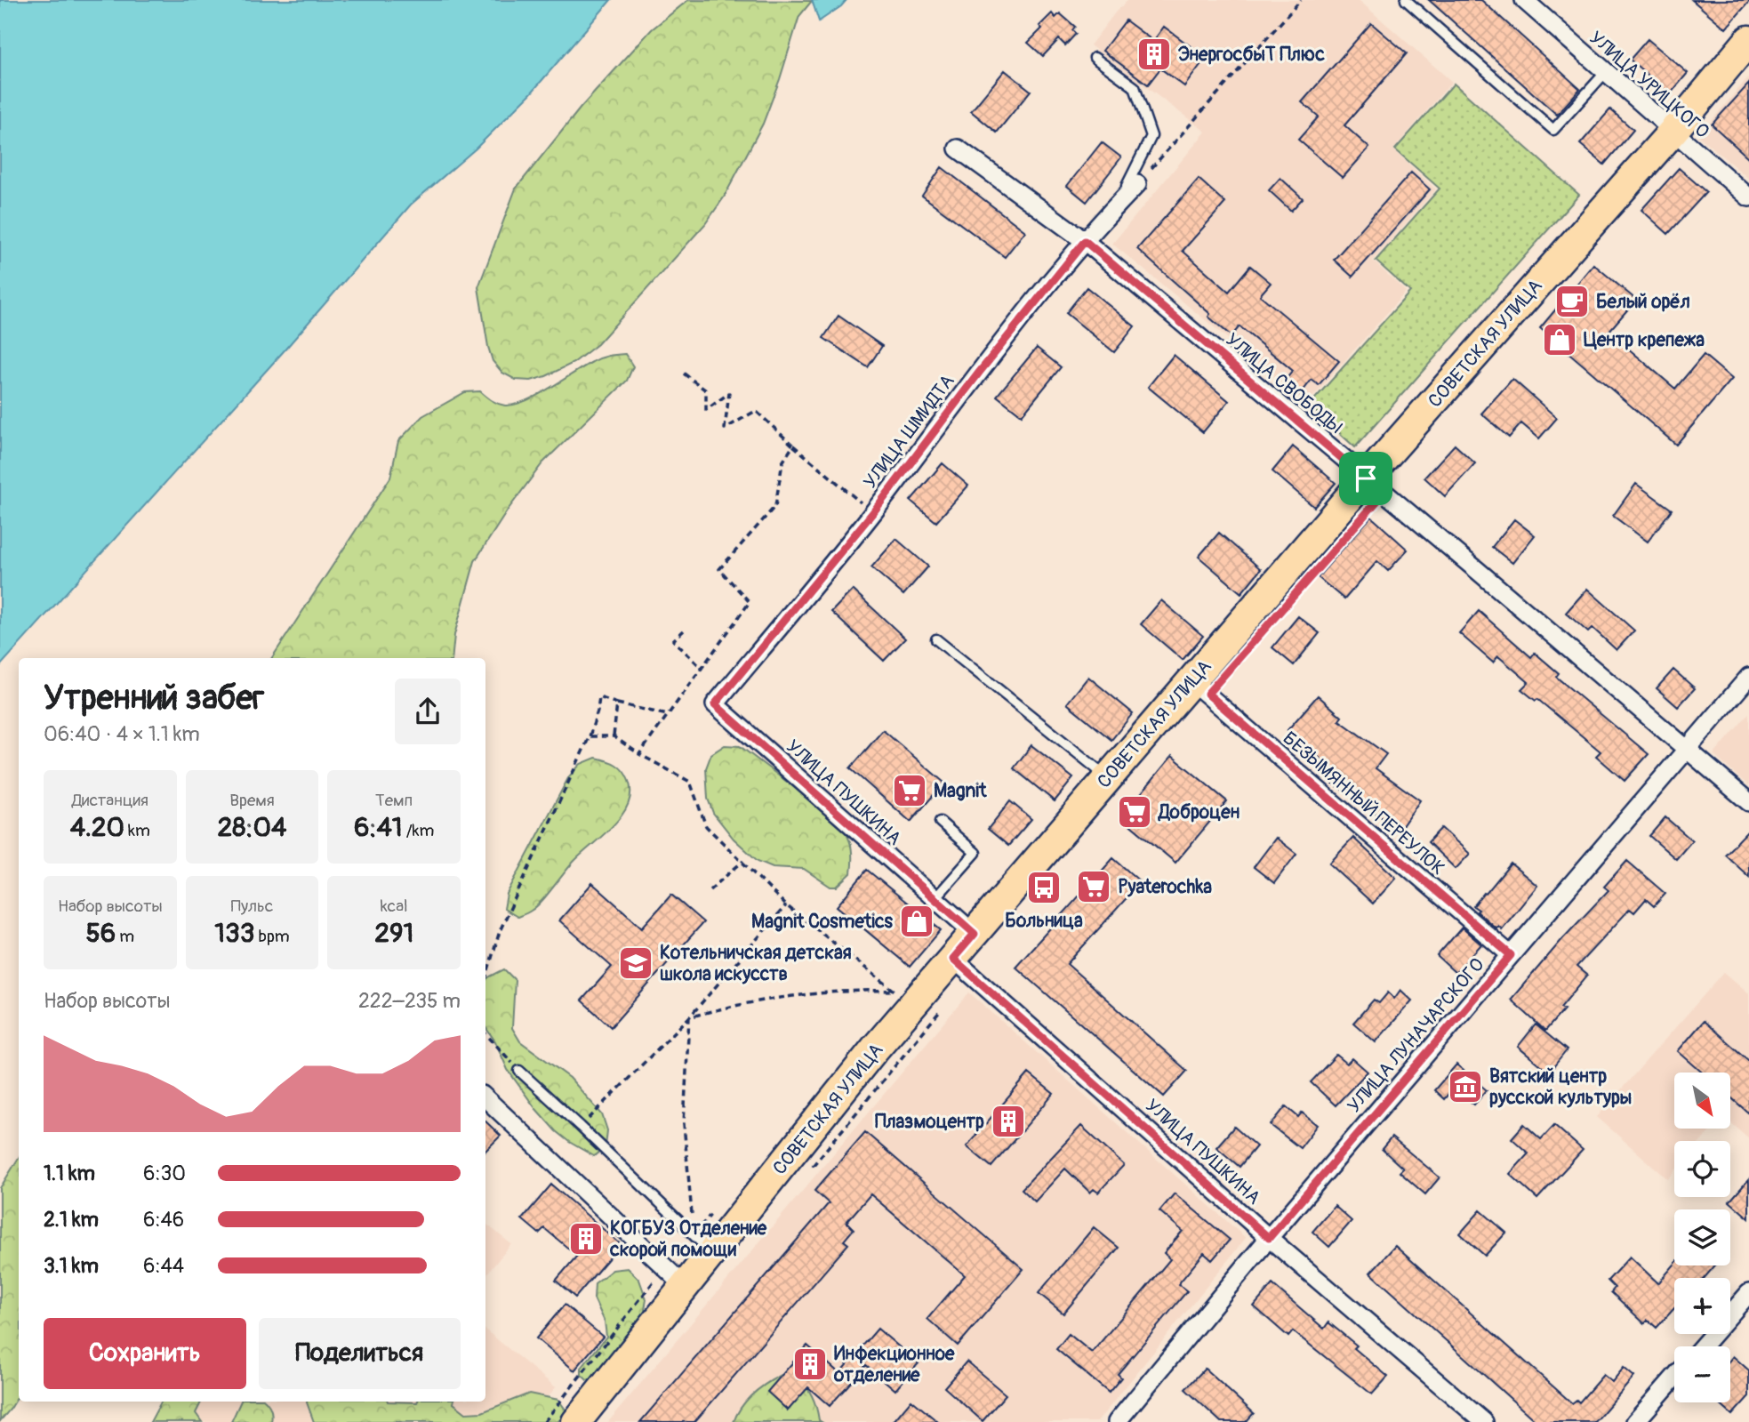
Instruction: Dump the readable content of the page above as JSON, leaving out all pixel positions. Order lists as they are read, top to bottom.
{
  "streets": {
    "main road": ["СОВЕТСКАЯ УЛИЦА"],
    "street": [
      "УЛИЦА УРИЦКОГО",
      "УЛИЦА СВОБОДЫ",
      "УЛИЦА ШМИДТА",
      "УЛИЦА ПУШКИНА",
      "БЕЗЫМЯННЫЙ ПЕРЕУЛОК",
      "УЛИЦА ЛУНАЧАРСКОГО"
    ]
  },
  "crossings": [
    ["УЛИЦА УРИЦКОГО", "СОВЕТСКАЯ УЛИЦА"],
    ["СОВЕТСКАЯ УЛИЦА", "УЛИЦА СВОБОДЫ"],
    ["СОВЕТСКАЯ УЛИЦА", "УЛИЦА ПУШКИНА"],
    ["СОВЕТСКАЯ УЛИЦА", "БЕЗЫМЯННЫЙ ПЕРЕУЛОК"],
    ["УЛИЦА СВОБОДЫ", "УЛИЦА ШМИДТА"],
    ["УЛИЦА СВОБОДЫ", "УЛИЦА ЛУНАЧАРСКОГО"],
    ["УЛИЦА ШМИДТА", "УЛИЦА ПУШКИНА"],
    ["УЛИЦА ПУШКИНА", "УЛИЦА ЛУНАЧАРСКОГО"],
    ["БЕЗЫМЯННЫЙ ПЕРЕУЛОК", "УЛИЦА ЛУНАЧАРСКОГО"]
  ],
  "places": {
    "building": [
      "ЭнергосбыТ Плюс",
      "Плазмоцентр",
      "КОГБУЗ Отделение скорой помощи",
      "Инфекционное отделение"
    ],
    "cafe": ["Белый орёл"],
    "shop": ["Центр крепежа", "Magnit Cosmetics"],
    "supermarket": ["Magnit", "Доброцен", "Pyaterochka"],
    "bus stop": ["Больница"],
    "school or university": ["Котельничская детская школа искусств"],
    "museum": ["Вятский центр русской культуры"]
  },
  "north": "bottom right",
  "page": {
    "heading": ["Утренний забег", "06:40 · 4 × 1.1 km"],
    "stats": [
      ["Дистанция", "4.20 km"],
      ["Время", "28:04"],
      ["Темп", "6:41 /km"],
      ["Набор высоты", "56 m"],
      ["Пульс", "133 bpm"],
      ["kcal", "291"]
    ],
    "chart": ["Набор высоты", "222–235 m"],
    "map_buttons": ["+", "−"],
    "list": [
      {
        "name": "1.1 km",
        "note": "6:30"
      },
      {
        "name": "2.1 km",
        "note": "6:46"
      },
      {
        "name": "3.1 km",
        "note": "6:44"
      }
    ],
    "buttons": ["Сохранить", "Поделиться"]
  }
}
